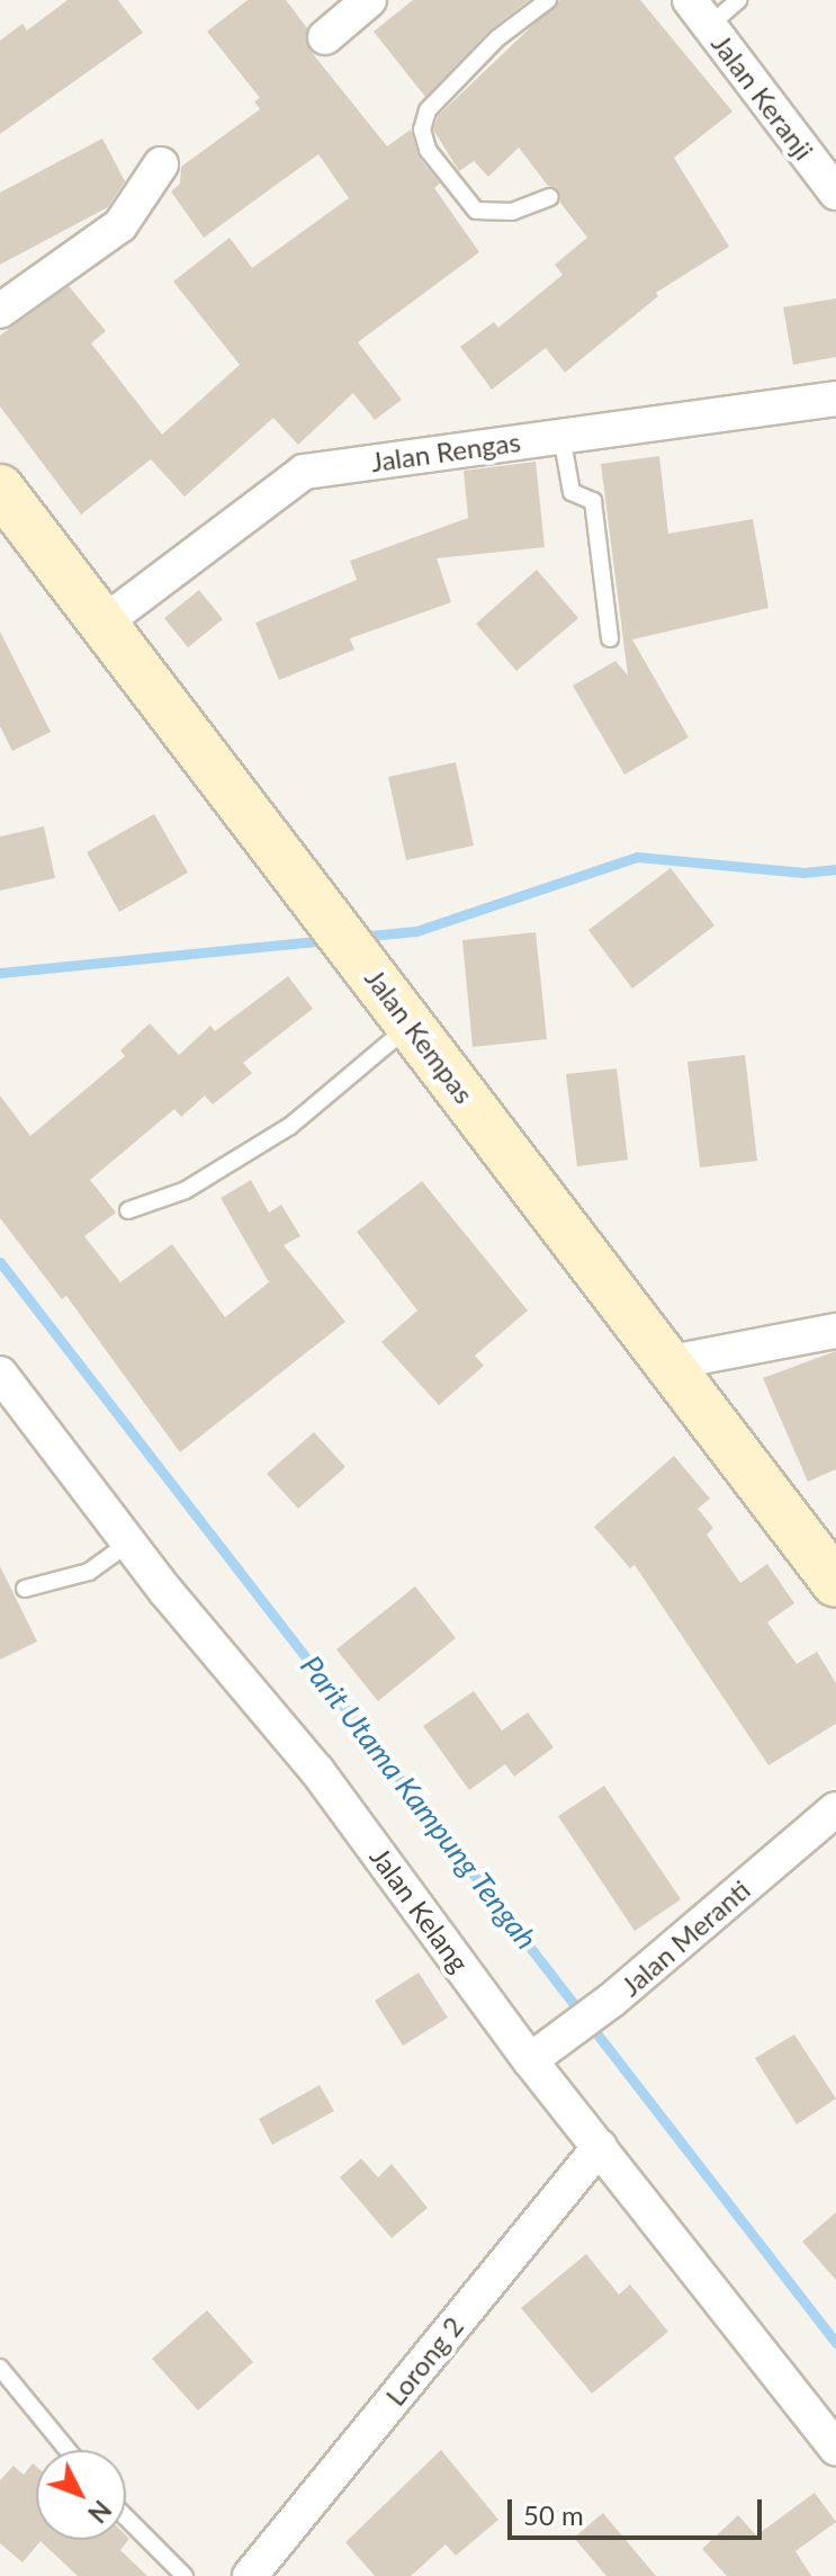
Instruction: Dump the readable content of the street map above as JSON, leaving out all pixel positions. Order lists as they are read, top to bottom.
{
  "streets": {
    "street": [
      "Jalan Keranji",
      "Jalan Rengas",
      "Jalan Kempas",
      "Jalan Kelang",
      "Jalan Meranti",
      "Lorong 2"
    ]
  },
  "crossings": [
    ["Jalan Rengas", "Jalan Kempas"],
    ["Jalan Kelang", "Jalan Meranti"],
    ["Jalan Kelang", "Lorong 2"]
  ],
  "water": ["Parit Utama Kampung Tengah"],
  "scale_bar": "50 m",
  "north": "bottom right"
}
